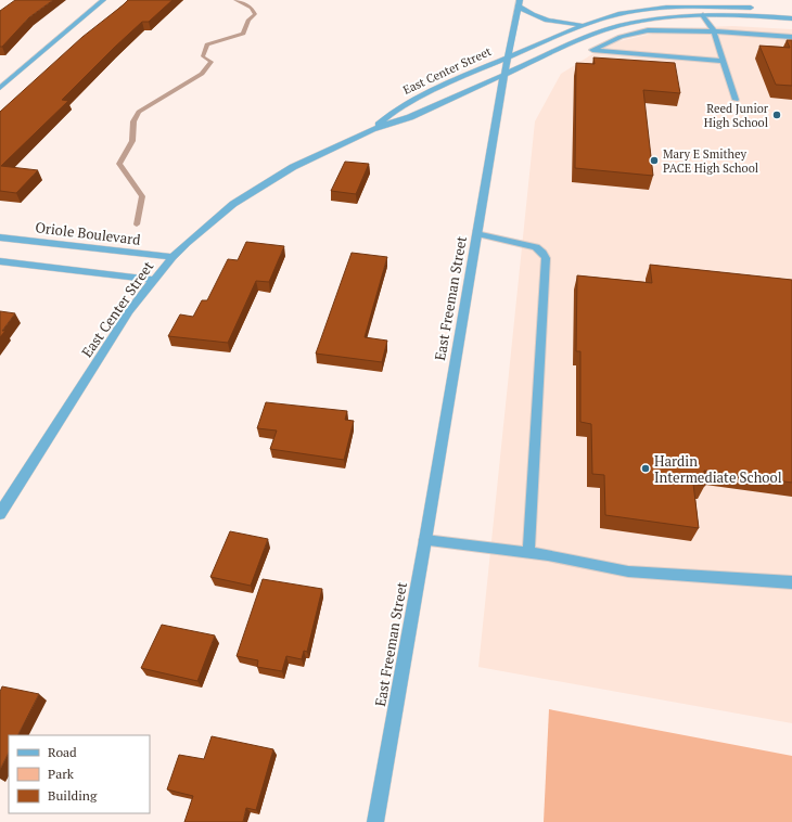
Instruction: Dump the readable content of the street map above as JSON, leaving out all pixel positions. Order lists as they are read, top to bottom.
{
  "streets": {
    "street": ["East Center Street", "Oriole Boulevard", "East Freeman Street"]
  },
  "crossings": [
    ["East Center Street", "Oriole Boulevard"],
    ["East Center Street", "East Freeman Street"]
  ],
  "places": ["Reed Junior High School", "Mary E Smithey PACE High School", "Hardin Intermediate School"],
  "legend": ["Road", "Park", "Building"]
}
